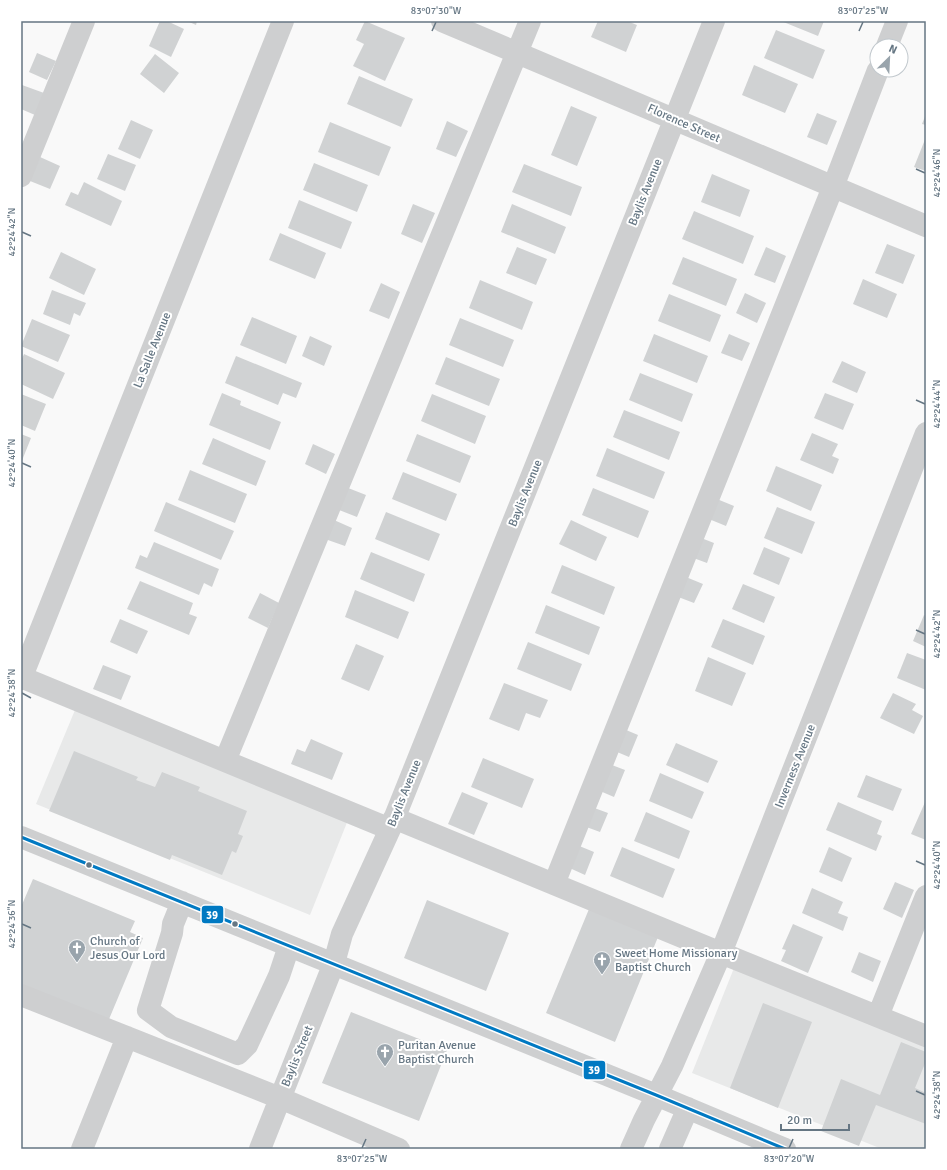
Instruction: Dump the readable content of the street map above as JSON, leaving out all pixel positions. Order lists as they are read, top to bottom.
{
  "streets": {
    "street": [
      "Florence Street",
      "Baylis Avenue",
      "La Salle Avenue",
      "Inverness Avenue",
      "Baylis Street"
    ]
  },
  "crossings": [
    ["Florence Street", "Baylis Avenue"],
    ["Baylis Avenue", "Baylis Street"]
  ],
  "places": {
    "church": ["Church of Jesus Our Lord", "Sweet Home Missionary Baptist Church", "Puritan Avenue Baptist Church"]
  },
  "lines": ["transit line 39"],
  "scale_bar": "20 m",
  "north": "top right",
  "coordinates": [
    "83°07'30\"W",
    "83°07'25\"W",
    "42°24'46\"N",
    "42°24'42\"N",
    "42°24'44\"N",
    "42°24'40\"N",
    "42°24'38\"N",
    "42°24'36\"N",
    "83°07'20\"W"
  ]
}
